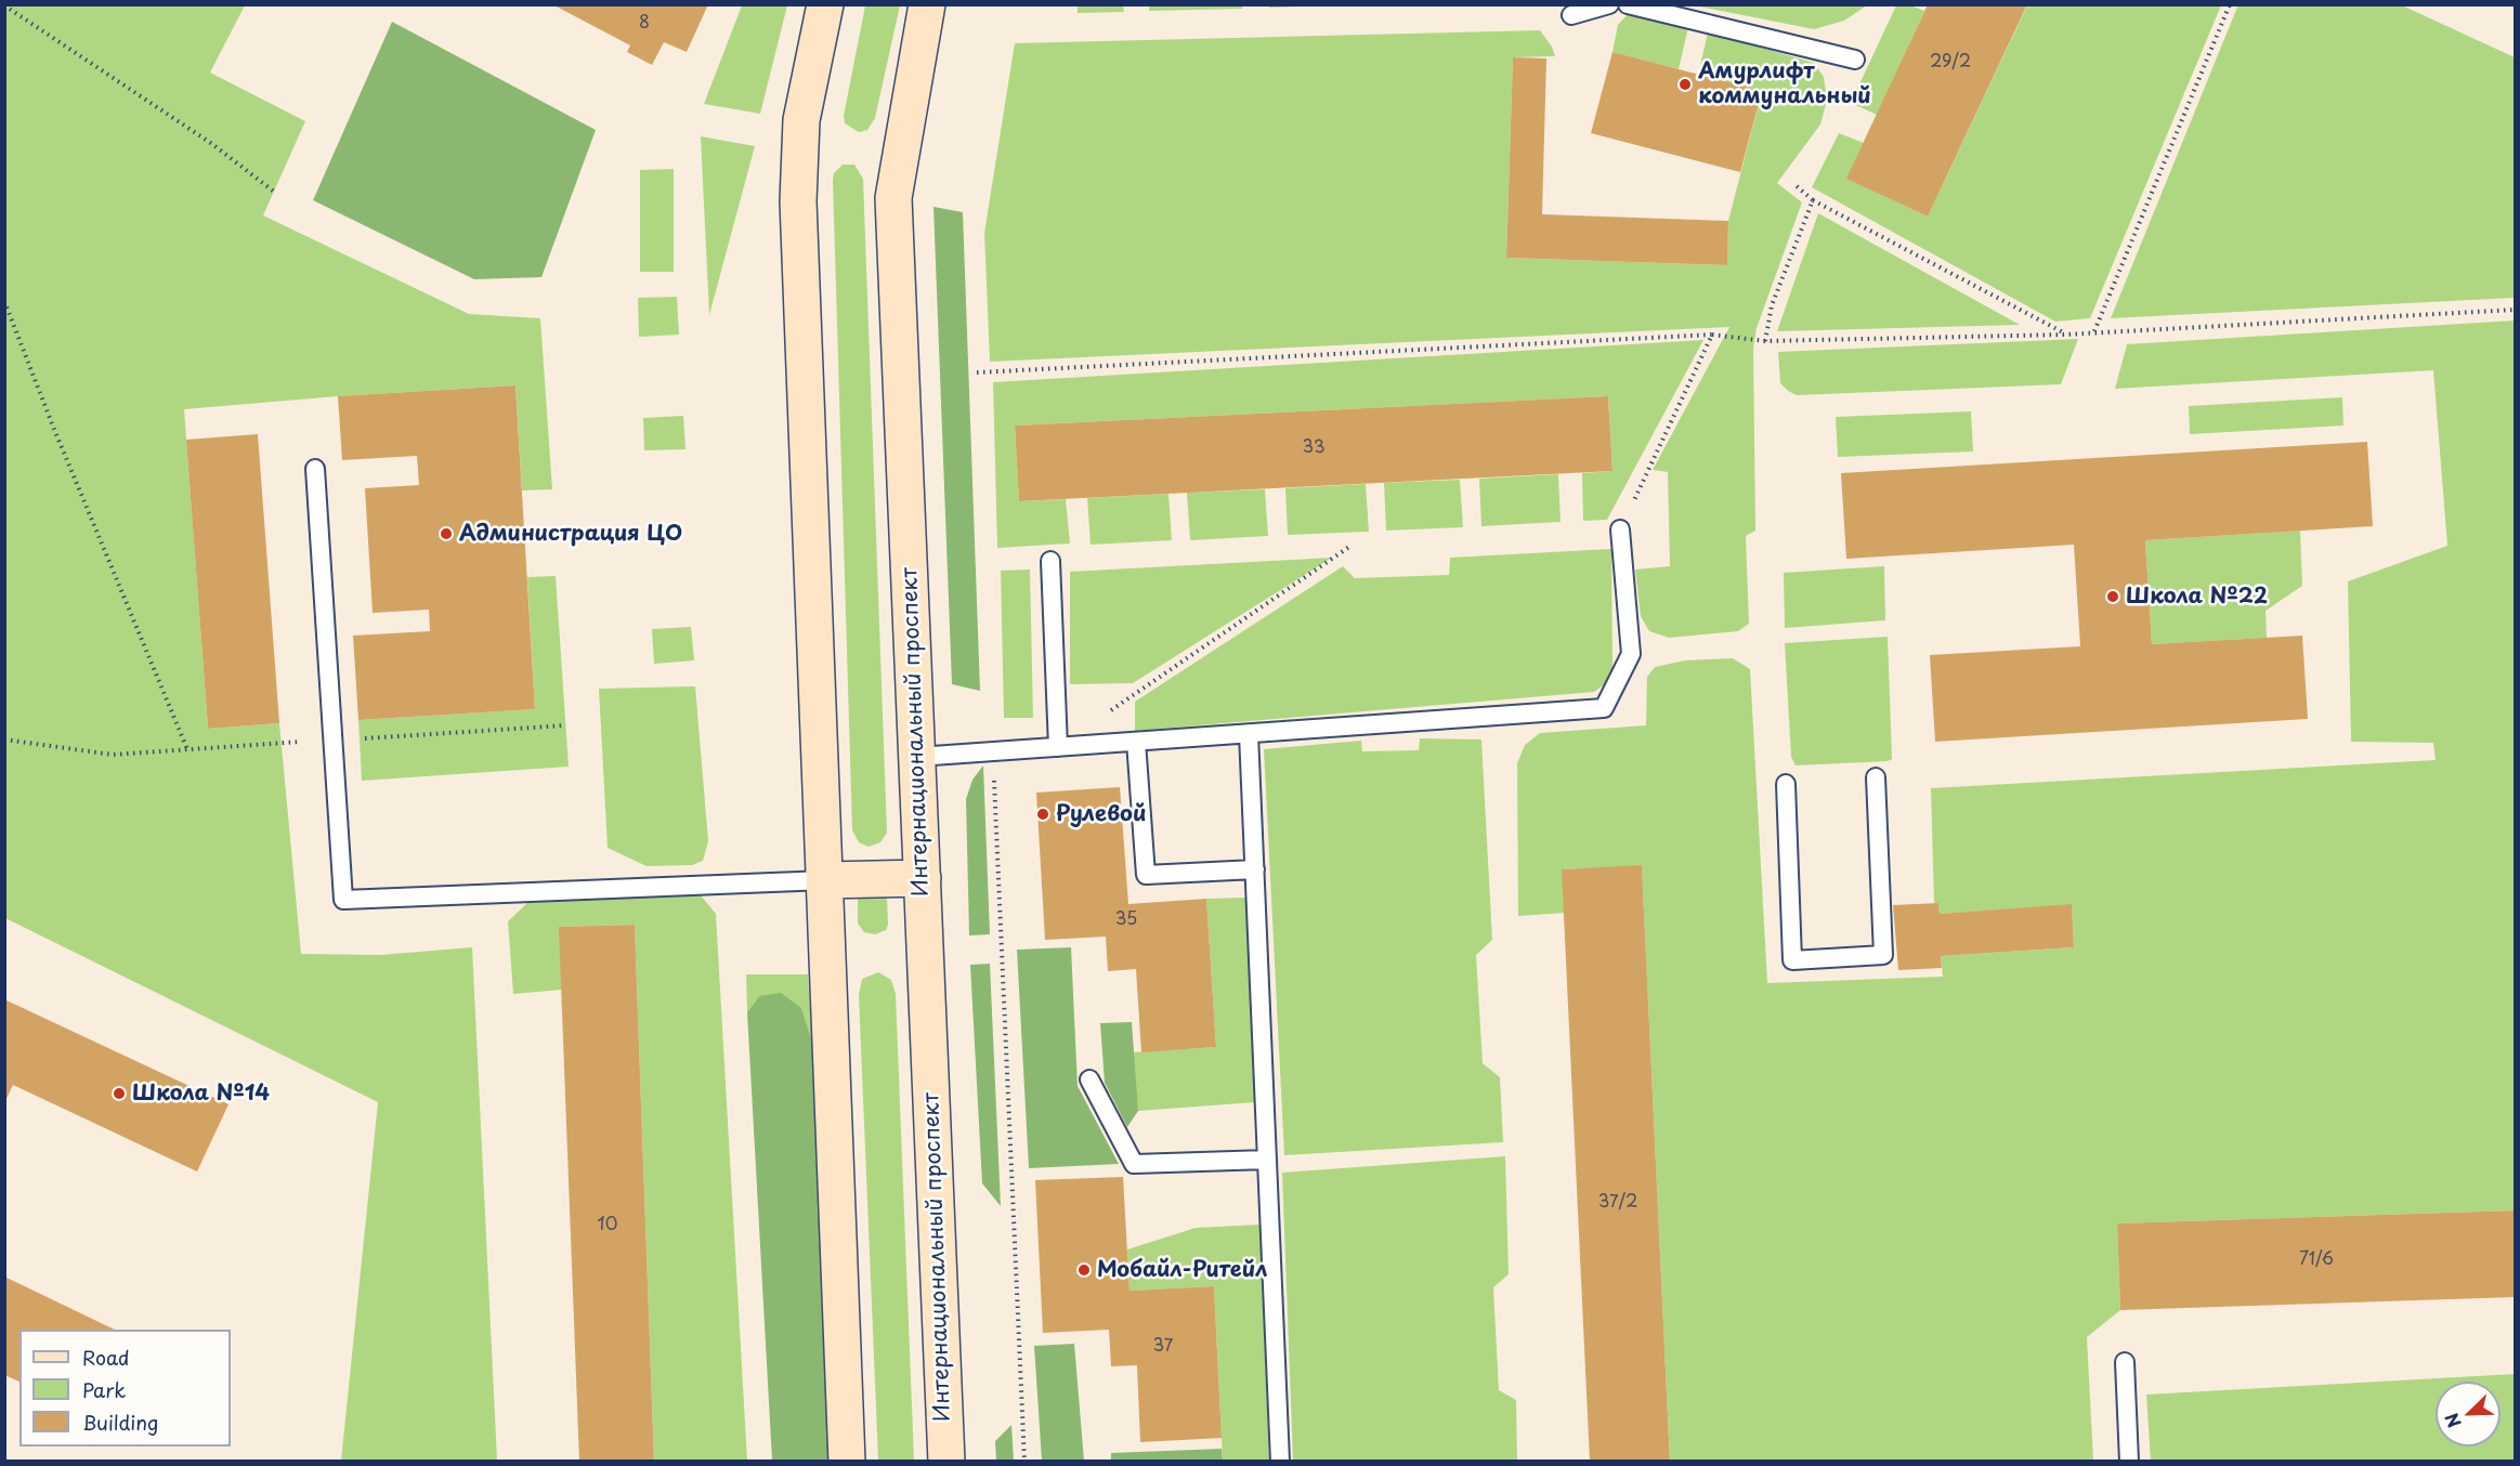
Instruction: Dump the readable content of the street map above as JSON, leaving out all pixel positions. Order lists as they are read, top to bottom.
{
  "streets": {
    "main road": ["Интернациональный проспект"]
  },
  "places": [
    "Амурлифт коммунальный",
    "Администрация ЦО",
    "Школа №22",
    "Рулевой",
    "Школа №14",
    "Мобайл-Ритейл"
  ],
  "house_numbers": [
    "8",
    "29/2",
    "33",
    "35",
    "37/2",
    "10",
    "71/6",
    "37"
  ],
  "legend": ["Road", "Park", "Building"],
  "north": "bottom left"
}
